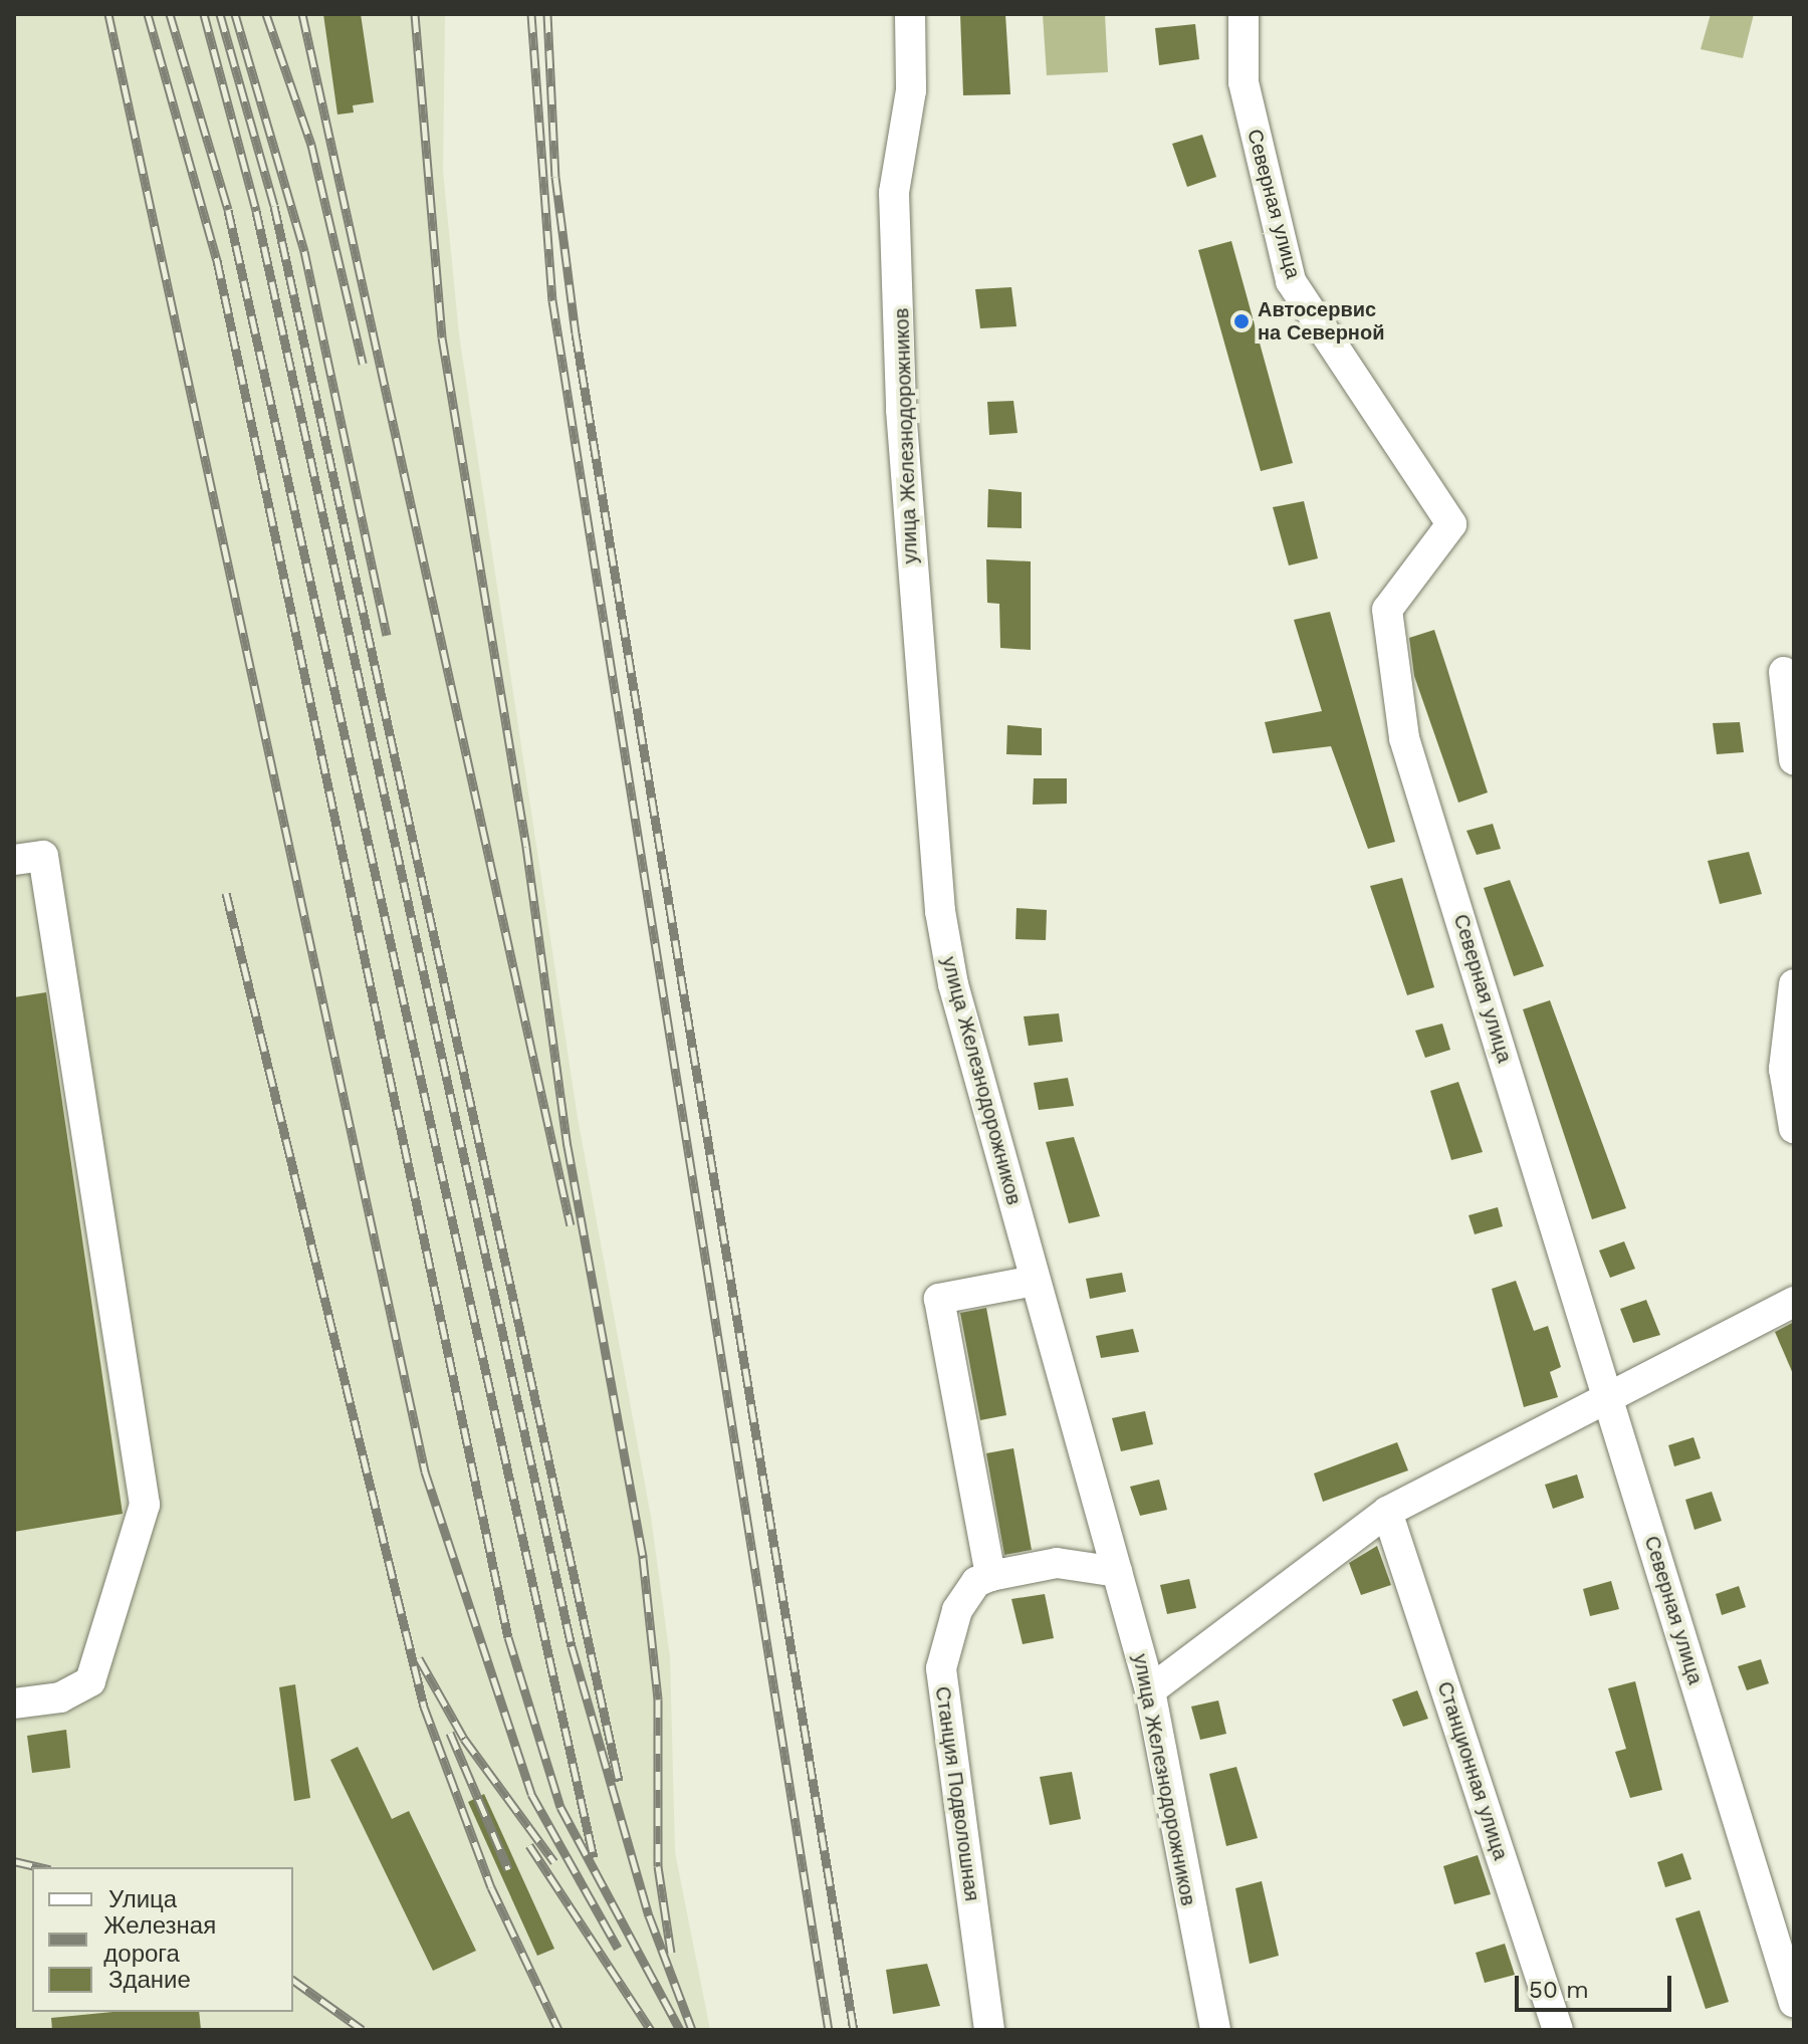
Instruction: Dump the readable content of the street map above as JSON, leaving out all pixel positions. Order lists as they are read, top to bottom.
{
  "streets": {
    "street": [
      "Северная улица",
      "улица Железнодорожников",
      "Станционная улица",
      "Станция Подволошная"
    ]
  },
  "places": ["Автосервис на Северной"],
  "legend": ["Улица", "Железная дорога", "Здание"],
  "scale_bar": "50 m"
}
